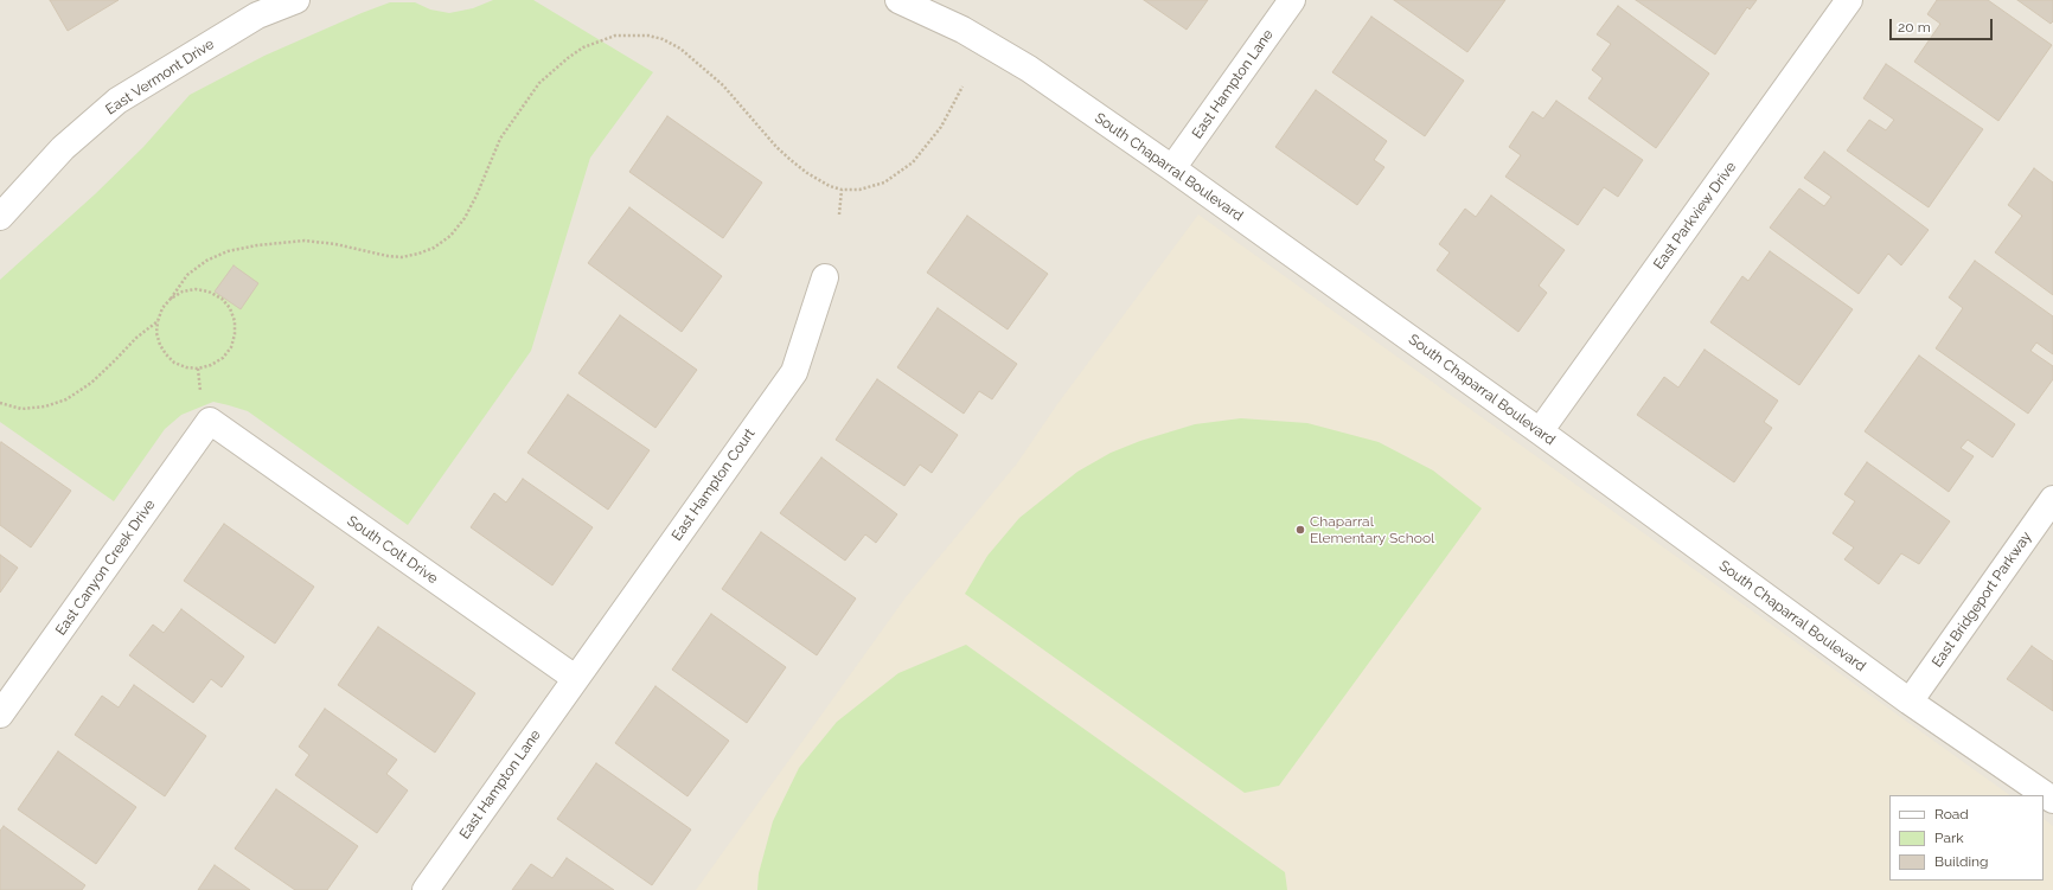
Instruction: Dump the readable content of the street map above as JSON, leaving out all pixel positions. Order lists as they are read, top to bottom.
{
  "streets": {
    "street": [
      "East Vermont Drive",
      "East Hampton Lane",
      "South Chaparral Boulevard",
      "East Parkview Drive",
      "East Hampton Court",
      "South Colt Drive",
      "East Canyon Creek Drive",
      "East Bridgeport Parkway"
    ]
  },
  "crossings": [
    ["East Hampton Lane", "South Chaparral Boulevard"],
    ["East Hampton Lane", "East Hampton Court"],
    ["East Hampton Lane", "South Colt Drive"],
    ["South Chaparral Boulevard", "East Parkview Drive"],
    ["South Chaparral Boulevard", "East Bridgeport Parkway"],
    ["East Hampton Court", "South Colt Drive"],
    ["South Colt Drive", "East Canyon Creek Drive"]
  ],
  "places": ["Chaparral Elementary School"],
  "legend": ["Road", "Park", "Building"],
  "scale_bar": "20 m"
}
